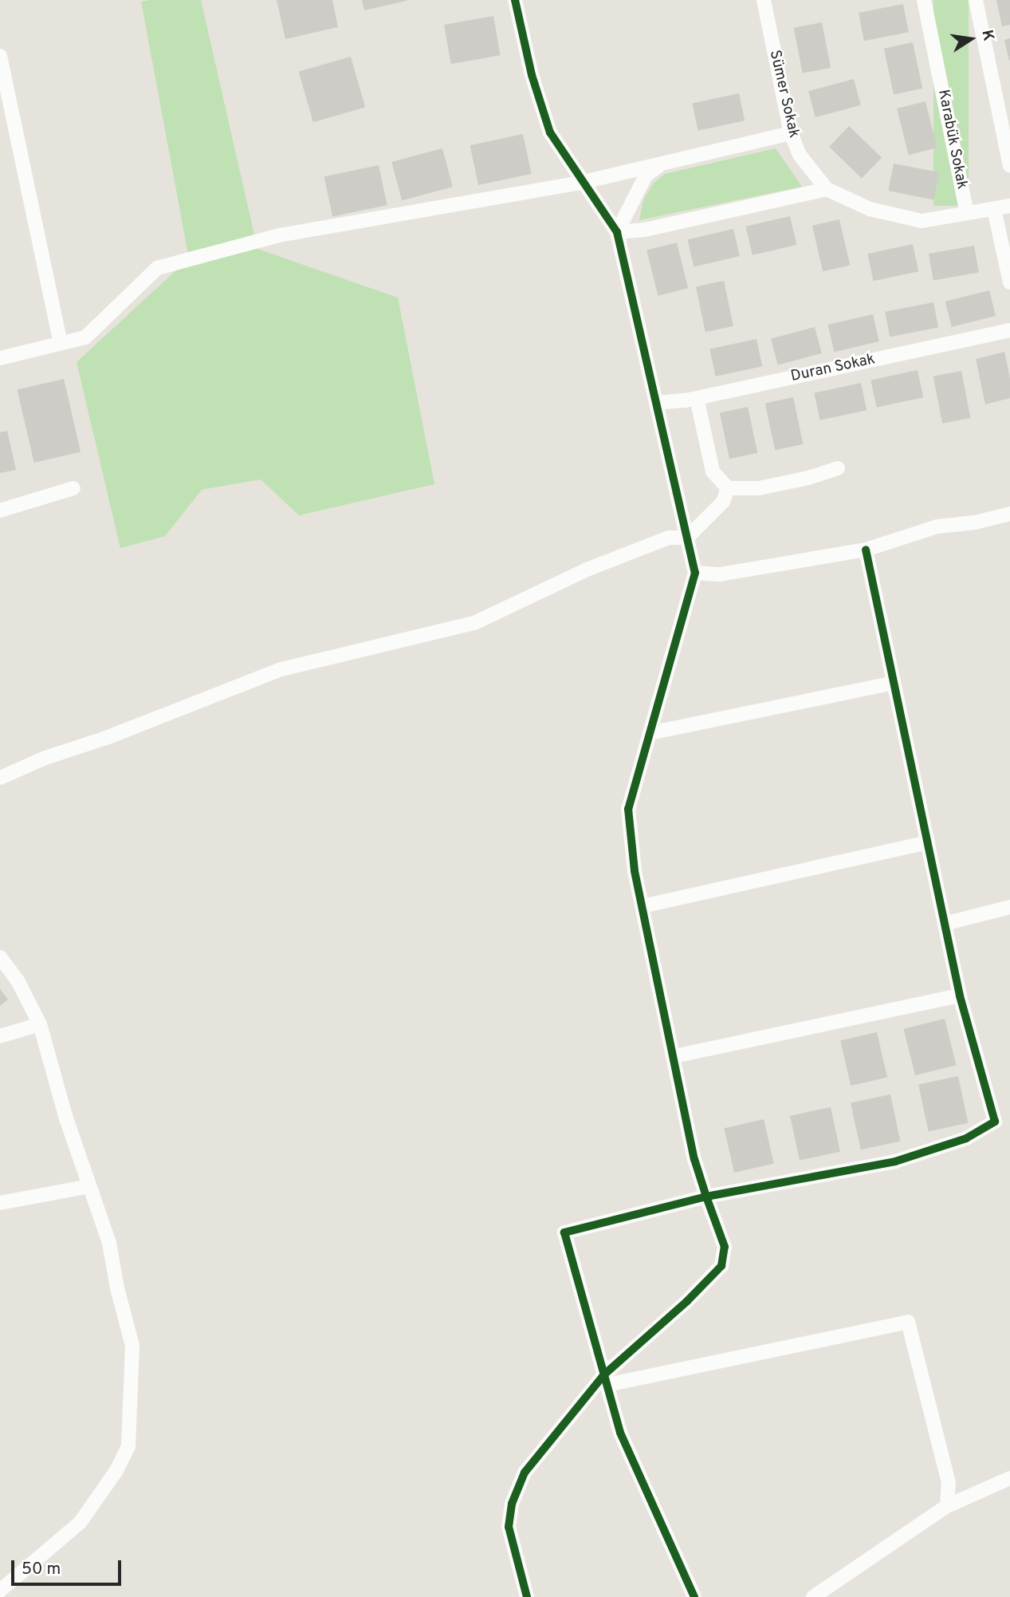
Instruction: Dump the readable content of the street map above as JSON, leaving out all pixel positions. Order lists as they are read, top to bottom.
{
  "streets": {
    "street": ["Sümer Sokak", "Karabük Sokak", "Duran Sokak"]
  },
  "crossings": [
    ["Sümer Sokak", "Karabük Sokak"]
  ],
  "scale_bar": "50 m",
  "north": "right"
}
